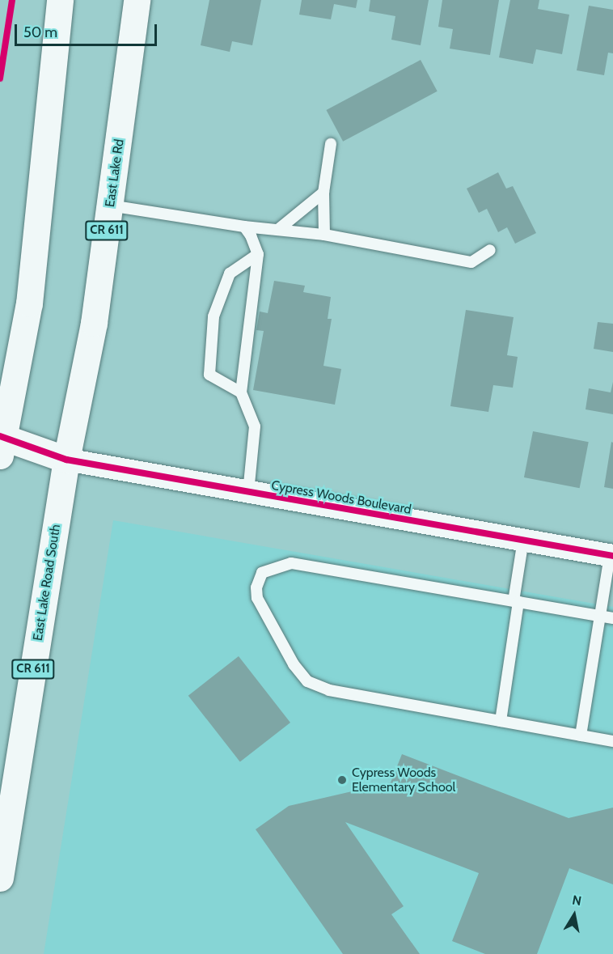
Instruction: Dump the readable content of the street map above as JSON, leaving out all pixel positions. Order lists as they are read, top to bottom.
{
  "streets": {
    "main road": ["East Lake Rd", "CR 611", "East Lake Road South"],
    "street": ["Cypress Woods Boulevard"]
  },
  "crossings": [
    ["East Lake Rd", "Cypress Woods Boulevard"],
    ["East Lake Rd", "East Lake Road South"],
    ["Cypress Woods Boulevard", "East Lake Road South"]
  ],
  "places": ["Cypress Woods Elementary School"],
  "scale_bar": "50 m",
  "north": "top"
}
